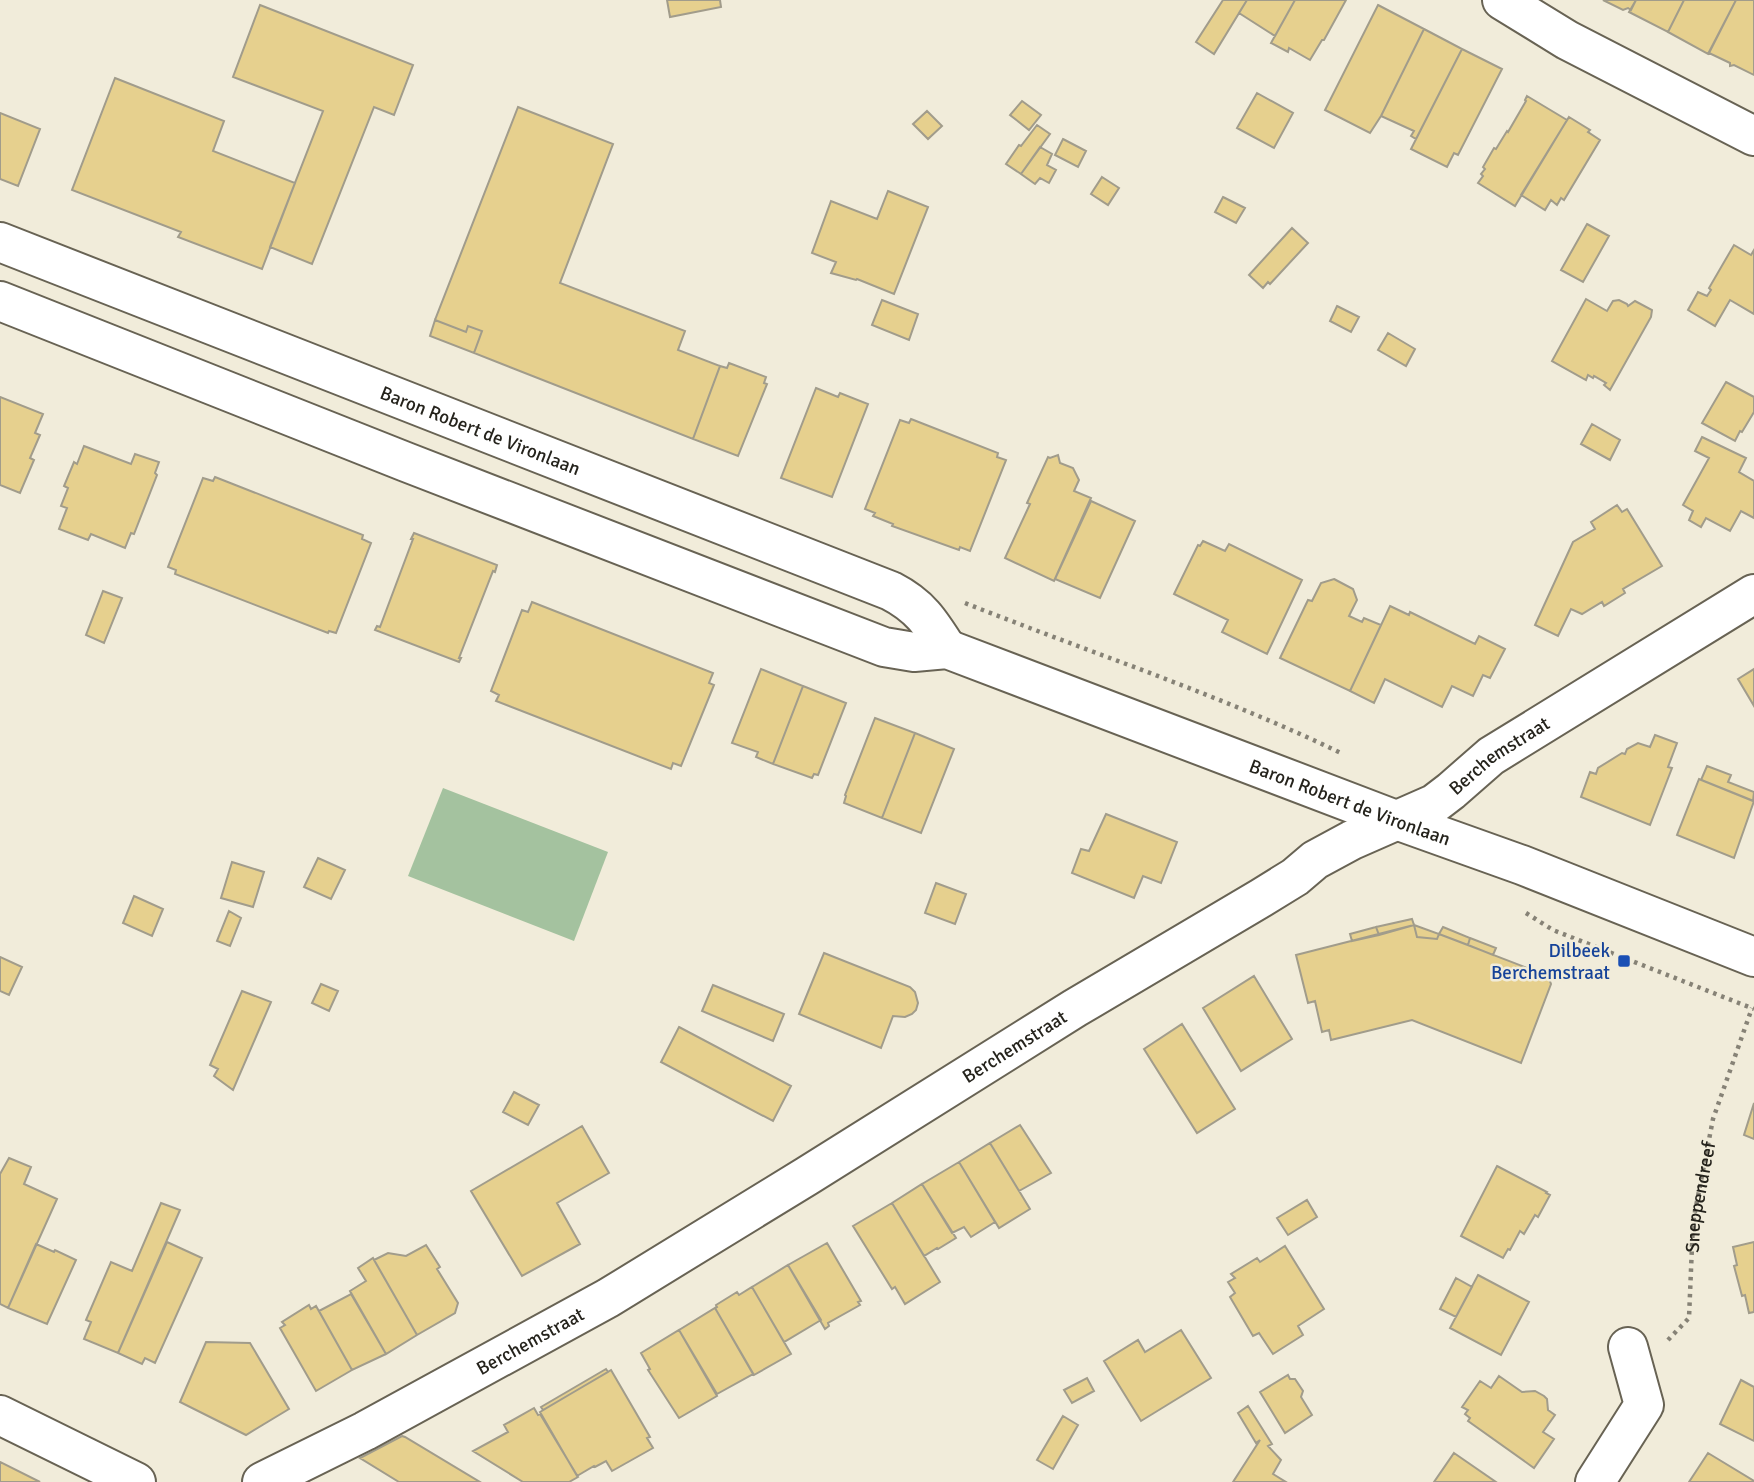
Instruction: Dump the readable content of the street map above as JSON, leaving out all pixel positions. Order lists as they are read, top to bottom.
{
  "streets": {
    "street": ["Baron Robert de Vironlaan", "Berchemstraat"],
    "path": ["Sneppendreef"]
  },
  "crossings": [
    ["Baron Robert de Vironlaan", "Berchemstraat"]
  ],
  "places": {
    "transit": ["Dilbeek Berchemstraat"]
  }
}
